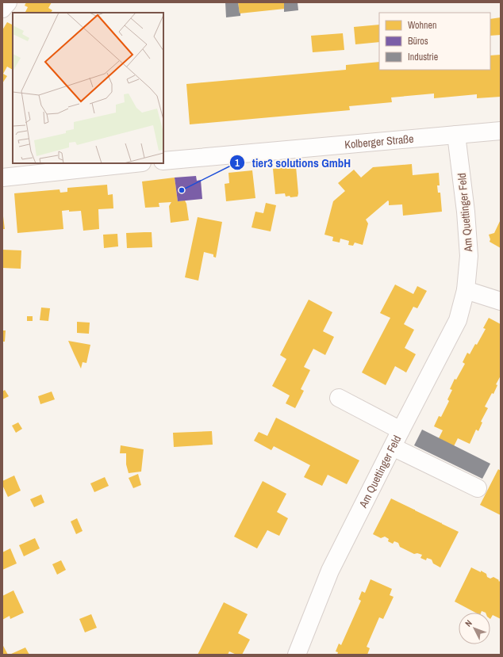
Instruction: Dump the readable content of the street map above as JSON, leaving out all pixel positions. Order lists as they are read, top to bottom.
{
  "streets": {
    "street": ["Kolberger Straße", "Am Quettinger Feld"]
  },
  "crossings": [
    ["Kolberger Straße", "Am Quettinger Feld"]
  ],
  "places": ["tier3 solutions GmbH"],
  "legend": ["Wohnen", "Büros", "Industrie"],
  "north": "top left"
}
